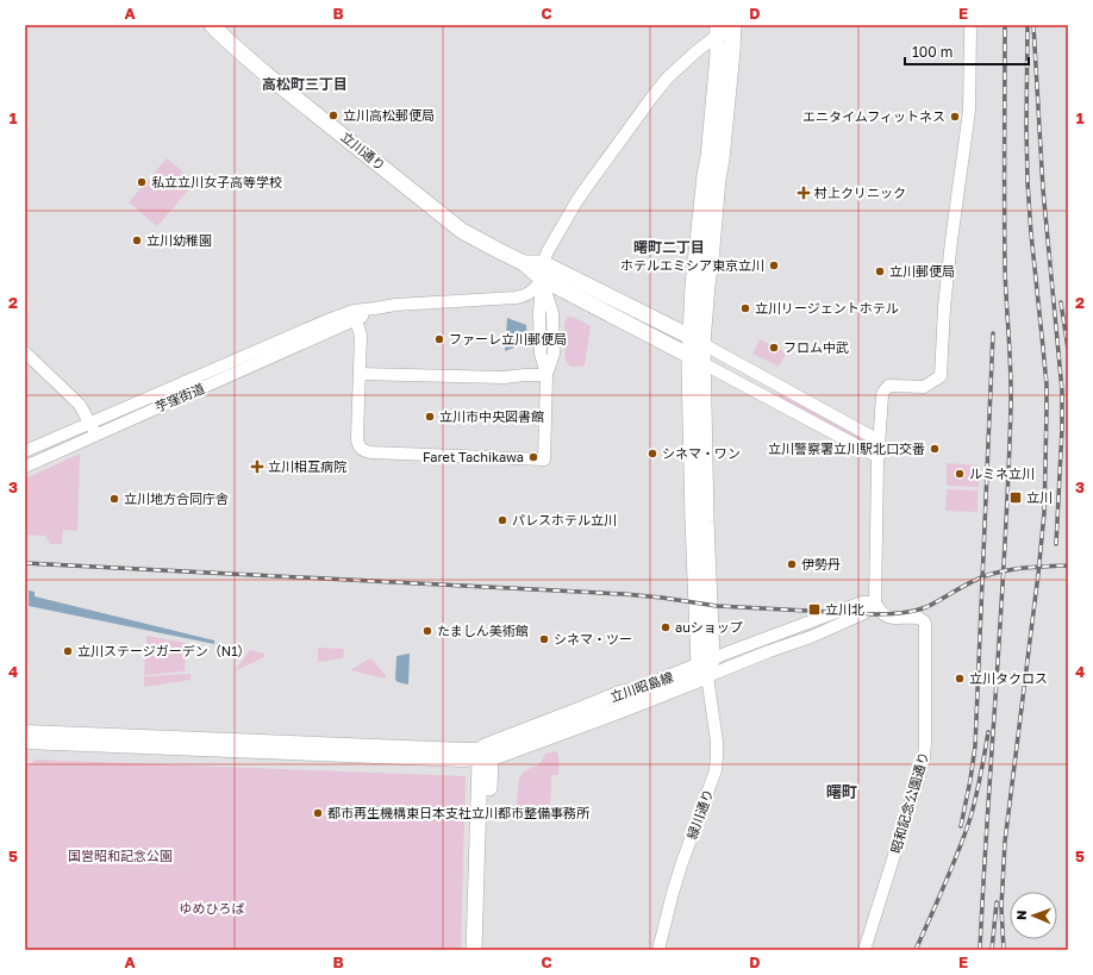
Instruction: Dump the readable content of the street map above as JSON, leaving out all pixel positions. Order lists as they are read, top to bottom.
{
  "streets": {
    "main road": ["立川通り", "立川昭島線"],
    "street": ["芋窪街道", "昭和記念公園通り", "緑川通り"]
  },
  "crossings": [
    ["立川昭島線", "緑川通り"]
  ],
  "districts": ["高松町三丁目", "曙町二丁目", "曙町"],
  "parks": ["国営昭和記念公園", "ゆめひろば"],
  "places": {
    "other": [
      "立川高松郵便局",
      "エニタイムフィットネス",
      "私立立川女子高等学校",
      "立川幼稚園",
      "ホテルエミシア東京立川",
      "立川郵便局",
      "立川リージェントホテル",
      "ファーレ立川郵便局",
      "フロム中武",
      "立川市中央図書館",
      "立川警察署立川駅北口交番",
      "シネマ・ワン",
      "Faret Tachikawa",
      "ルミネ立川",
      "立川地方合同庁舎",
      "パレスホテル立川",
      "伊勢丹",
      "auショップ",
      "たましん美術館",
      "シネマ・ツー",
      "立川ステージガーデン（N1）",
      "立川タクロス",
      "都市再生機構東日本支社立川都市整備事務所"
    ],
    "health": ["村上クリニック", "立川相互病院"],
    "transit": ["立川", "立川北"]
  },
  "scale_bar": "100 m",
  "north": "left",
  "grid": {
    "columns": [
      "A",
      "B",
      "C",
      "D",
      "E"
    ],
    "rows": [
      "1",
      "2",
      "3",
      "4",
      "5"
    ]
  }
}
